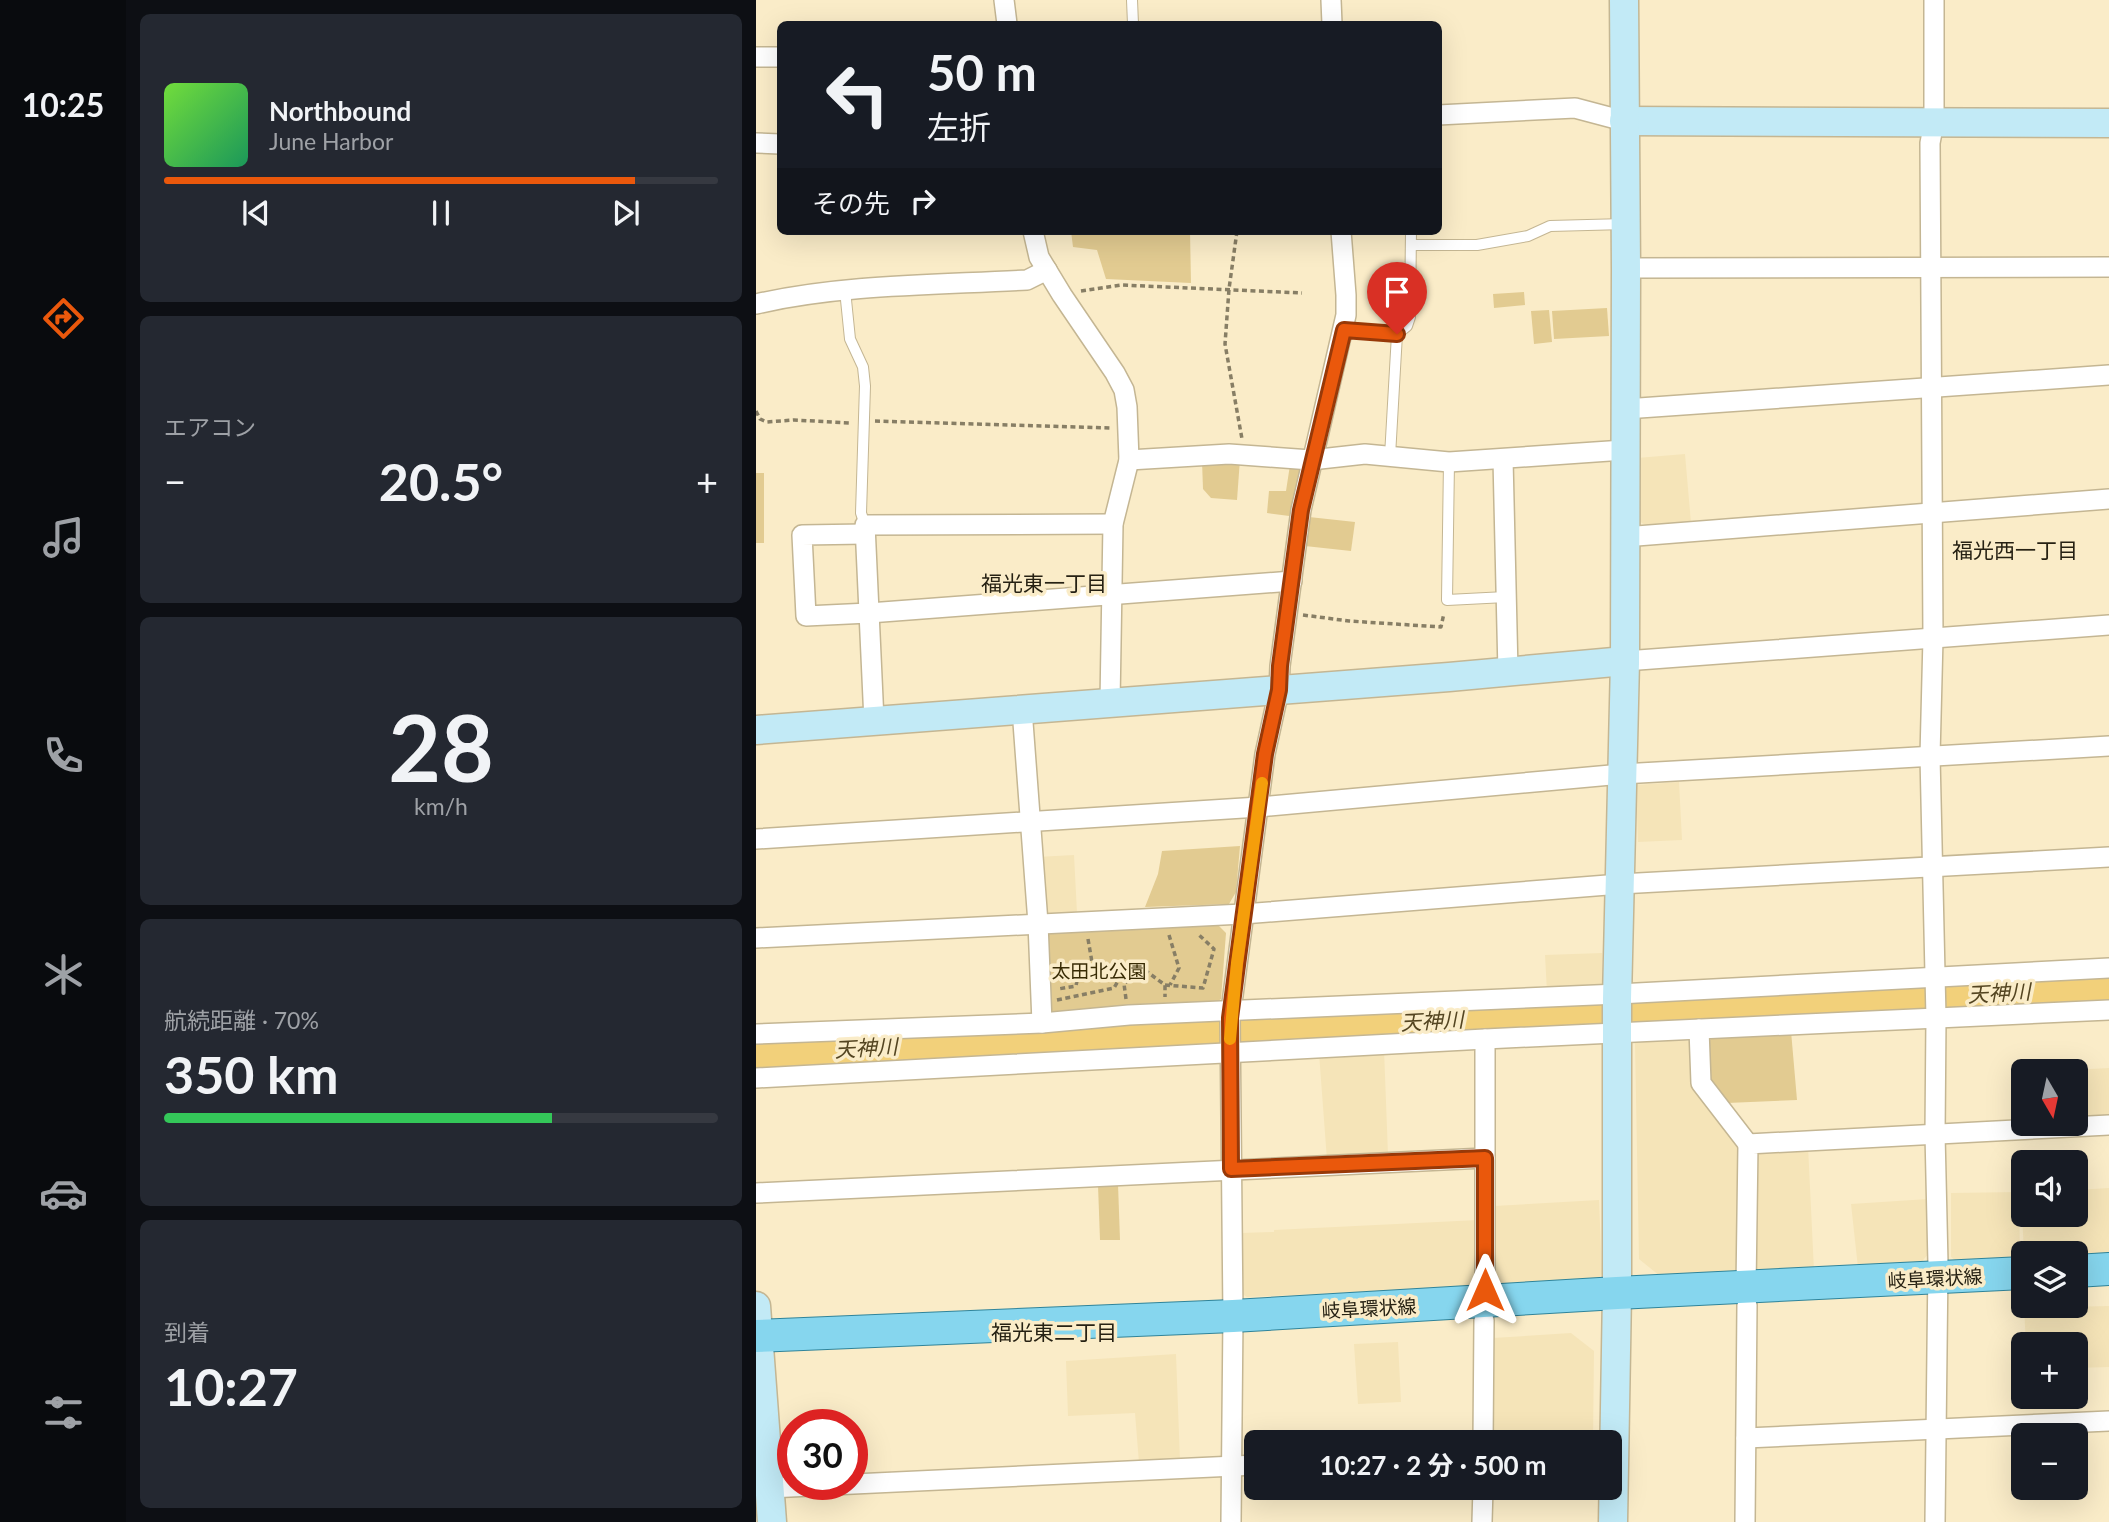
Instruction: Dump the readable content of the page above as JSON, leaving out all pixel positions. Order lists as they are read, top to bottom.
{
  "streets": {
    "main road": ["岐阜環状線"]
  },
  "districts": ["福光西一丁目", "福光東一丁目", "福光東二丁目"],
  "water": ["天神川"],
  "parks": ["太田北公園"],
  "north": "bottom",
  "page": {
    "tabs": "10:25",
    "turn": ["50 m", "左折"],
    "song": ["Northbound", "June Harbor"],
    "then": "その先",
    "tile": [
      "エアコン",
      ["28", "km/h"],
      ["航続距離 · 70%", "350 km"],
      ["到着", "10:27"]
    ],
    "heat": ["−", "20.5°", "+"],
    "map_buttons": ["+", "−"],
    "limit": "30",
    "trip": "10:27 · 2 分 · 500 m"
  }
}
